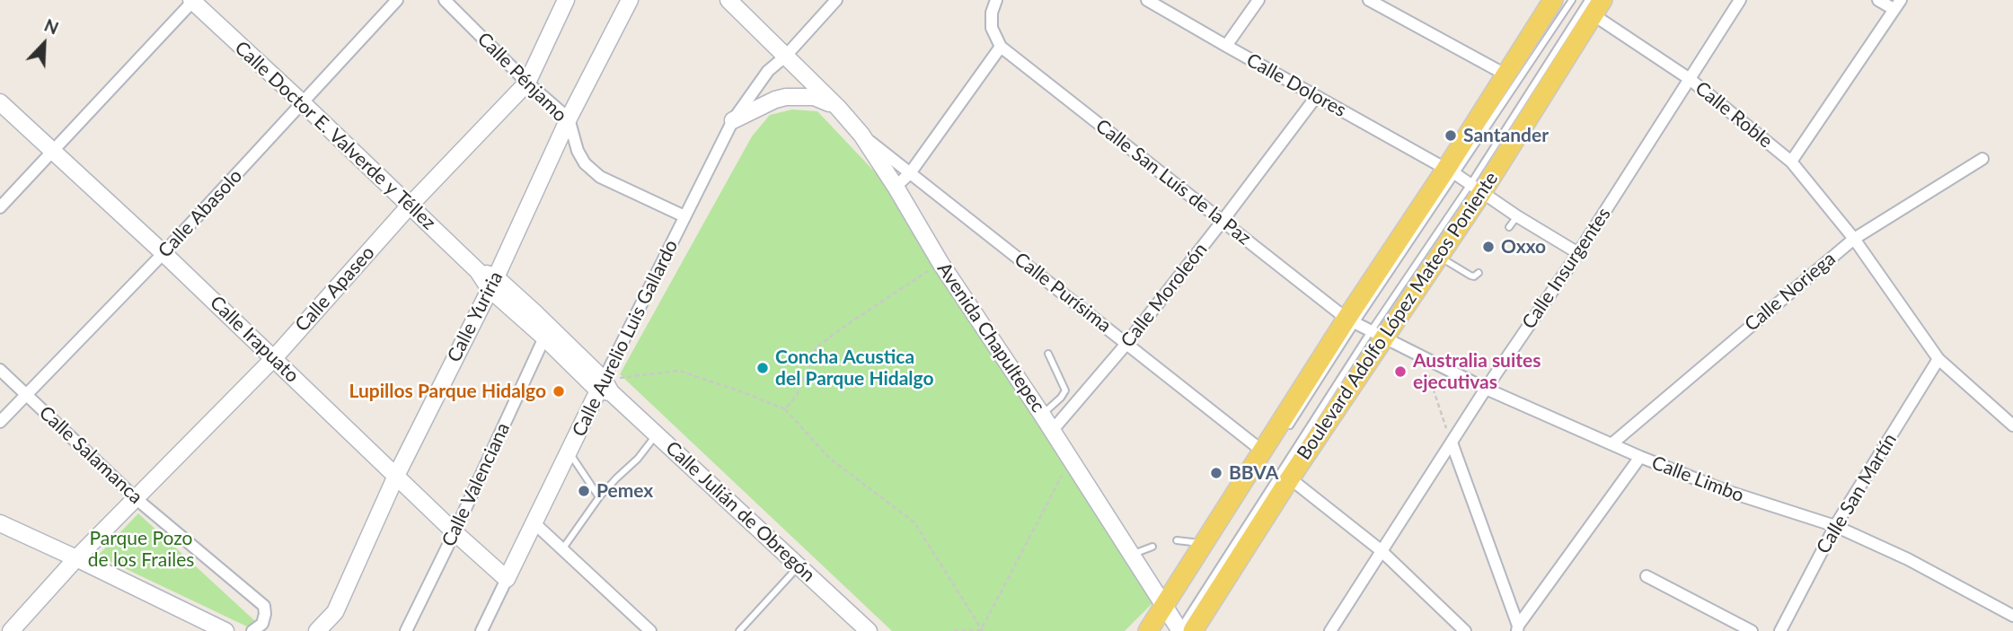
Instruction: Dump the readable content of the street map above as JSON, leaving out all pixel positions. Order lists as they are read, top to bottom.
{
  "streets": {
    "main road": ["Boulevard Adolfo López Mateos Poniente"],
    "street": [
      "Calle Pénjamo",
      "Calle Dolores",
      "Calle Roble",
      "Calle Doctor E. Valverde y Téllez",
      "Calle San Luís de la Paz",
      "Calle Abasolo",
      "Calle Insurgentes",
      "Calle Apaseo",
      "Calle Noriega",
      "Calle Purísima",
      "Calle Moroleón",
      "Calle Yuriria",
      "Avenida Chapultepec",
      "Calle Aurelio Luis Gallardo",
      "Calle Irapuato",
      "Calle Salamanca",
      "Calle Limbo",
      "Calle Valenciana",
      "Calle San Martín",
      "Calle Julián de Obregón"
    ]
  },
  "crossings": [
    ["Calle Pénjamo", "Calle Apaseo"],
    ["Calle Pénjamo", "Calle Yuriria"],
    ["Calle Pénjamo", "Calle Aurelio Luis Gallardo"],
    ["Calle Dolores", "Calle Insurgentes"],
    ["Calle Dolores", "Calle Moroleón"],
    ["Calle Dolores", "Boulevard Adolfo López Mateos Poniente"],
    ["Calle Roble", "Calle Insurgentes"],
    ["Calle Roble", "Calle Noriega"],
    ["Calle Roble", "Boulevard Adolfo López Mateos Poniente"],
    ["Calle Roble", "Calle San Martín"],
    ["Calle Doctor E. Valverde y Téllez", "Calle Abasolo"],
    ["Calle Doctor E. Valverde y Téllez", "Calle Apaseo"],
    ["Calle Doctor E. Valverde y Téllez", "Calle Yuriria"],
    ["Calle Doctor E. Valverde y Téllez", "Calle Aurelio Luis Gallardo"],
    ["Calle Doctor E. Valverde y Téllez", "Calle Valenciana"],
    ["Calle Doctor E. Valverde y Téllez", "Calle Julián de Obregón"],
    ["Calle San Luís de la Paz", "Calle Moroleón"],
    ["Calle San Luís de la Paz", "Boulevard Adolfo López Mateos Poniente"],
    ["Calle San Luís de la Paz", "Calle Limbo"],
    ["Calle Abasolo", "Calle Irapuato"],
    ["Calle Abasolo", "Calle Salamanca"],
    ["Calle Insurgentes", "Calle Limbo"],
    ["Calle Apaseo", "Calle Irapuato"],
    ["Calle Apaseo", "Calle Salamanca"],
    ["Calle Noriega", "Calle Limbo"],
    ["Calle Purísima", "Calle Moroleón"],
    ["Calle Purísima", "Boulevard Adolfo López Mateos Poniente"],
    ["Calle Purísima", "Avenida Chapultepec"],
    ["Calle Moroleón", "Avenida Chapultepec"],
    ["Boulevard Adolfo López Mateos Poniente", "Avenida Chapultepec"],
    ["Boulevard Adolfo López Mateos Poniente", "Calle Limbo"],
    ["Calle Yuriria", "Calle Irapuato"],
    ["Avenida Chapultepec", "Calle Aurelio Luis Gallardo"],
    ["Calle Aurelio Luis Gallardo", "Calle Irapuato"],
    ["Calle Aurelio Luis Gallardo", "Calle Julián de Obregón"],
    ["Calle Irapuato", "Calle Valenciana"],
    ["Calle Limbo", "Calle San Martín"]
  ],
  "parks": ["Parque Pozo de los Frailes"],
  "places": [
    "Santander",
    "Oxxo",
    "Concha Acustica del Parque Hidalgo",
    "Australia suites ejecutivas",
    "Lupillos Parque Hidalgo",
    "BBVA",
    "Pemex"
  ],
  "north": "top right"
}
